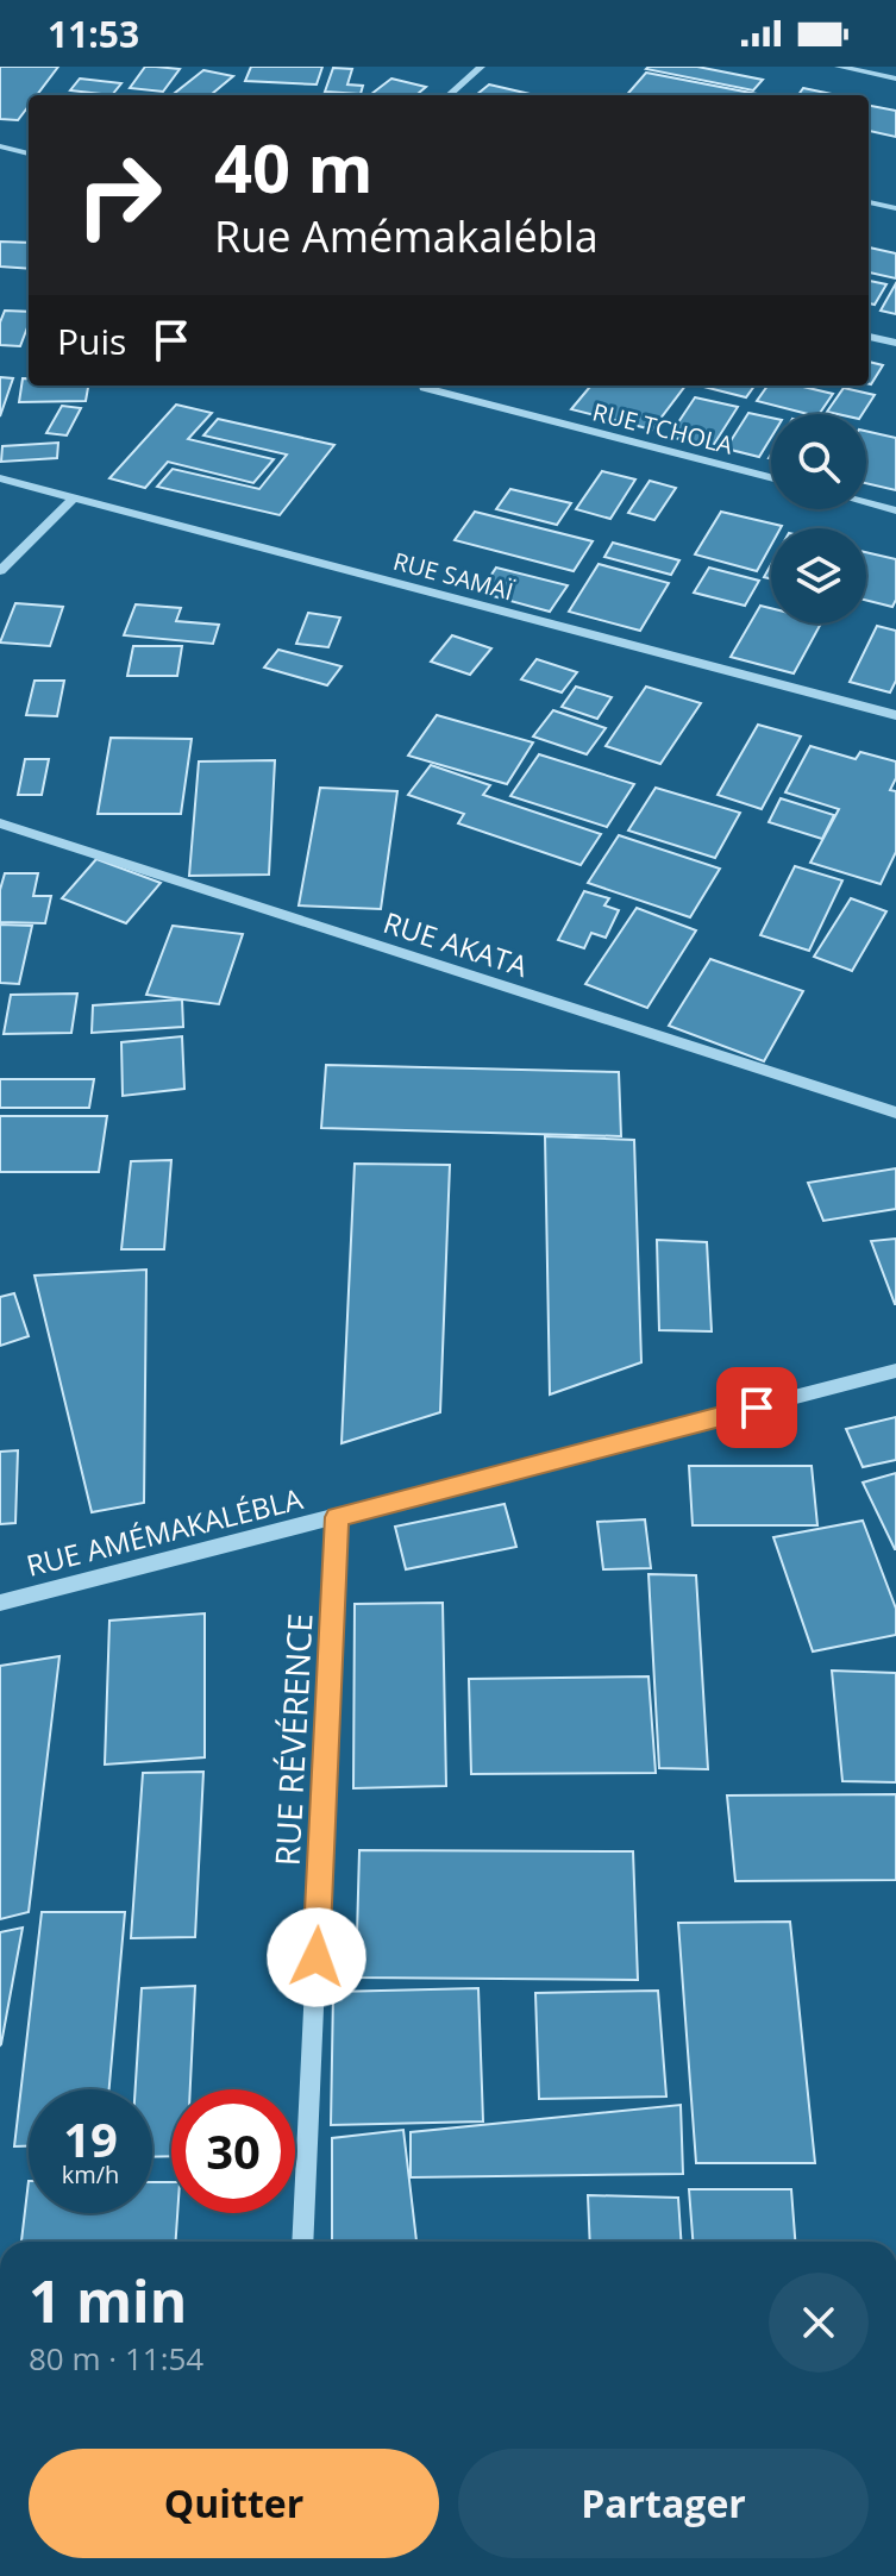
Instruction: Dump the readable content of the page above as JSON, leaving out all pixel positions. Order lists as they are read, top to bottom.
{
  "streets": {
    "street": [
      "RUE TCHOLA",
      "RUE SAMAÏ",
      "RUE AKATA",
      "RUE AMÉMAKALÉBLA",
      "RUE RÉVÉRENCE"
    ]
  },
  "crossings": [
    ["RUE AMÉMAKALÉBLA", "RUE RÉVÉRENCE"]
  ],
  "page": {
    "status": "11:53",
    "turn": ["40 m", "Rue Amémakalébla"],
    "then": "Puis",
    "speed": "19 km/h",
    "limit": "30",
    "heading": ["1 min", "80 m · 11:54"],
    "buttons": ["Quitter", "Partager"]
  }
}
